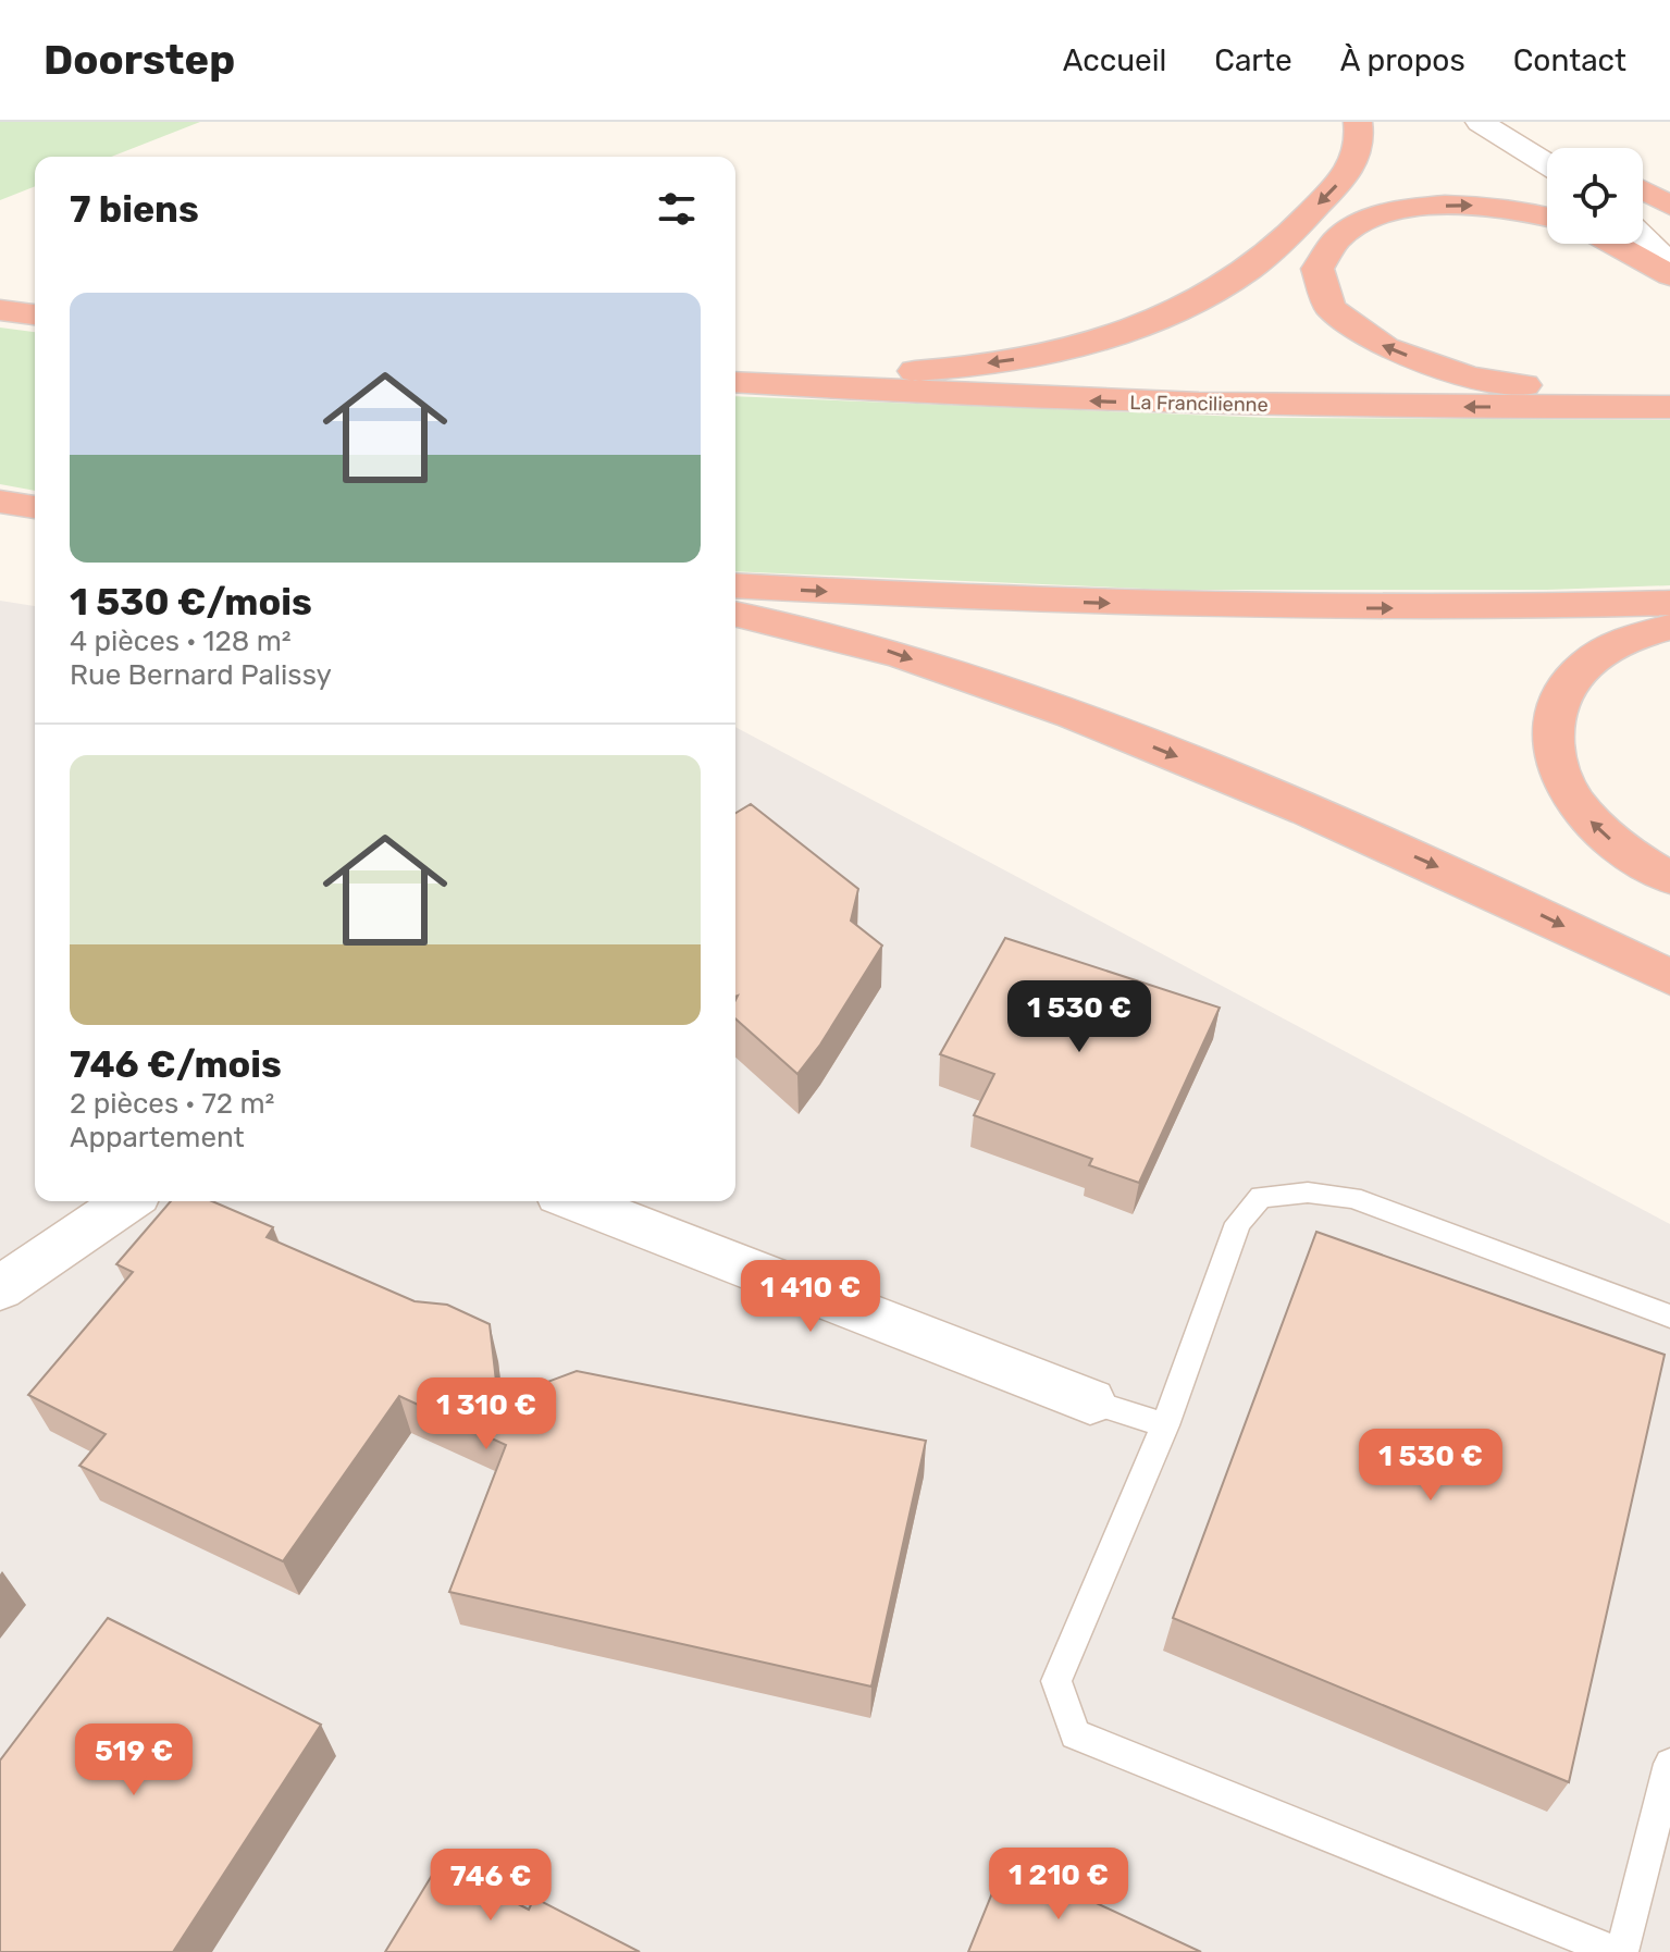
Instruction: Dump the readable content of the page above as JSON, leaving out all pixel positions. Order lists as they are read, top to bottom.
{
  "streets": {
    "highway": ["La Francilienne"]
  },
  "page": {
    "header": "Doorstep",
    "nav": [
      "Accueil",
      "Carte",
      "À propos",
      "Contact"
    ],
    "heading": "7 biens",
    "list": [
      {
        "name": "1 530 €/mois",
        "note": "4 pièces · 128 m² · Rue Bernard Palissy"
      },
      {
        "name": "746 €/mois",
        "note": "2 pièces · 72 m² · Appartement"
      }
    ],
    "price": [
      "1 530 €",
      "1 410 €",
      "1 310 €",
      "1 530 €",
      "519 €",
      "1 210 €",
      "746 €"
    ]
  }
}
